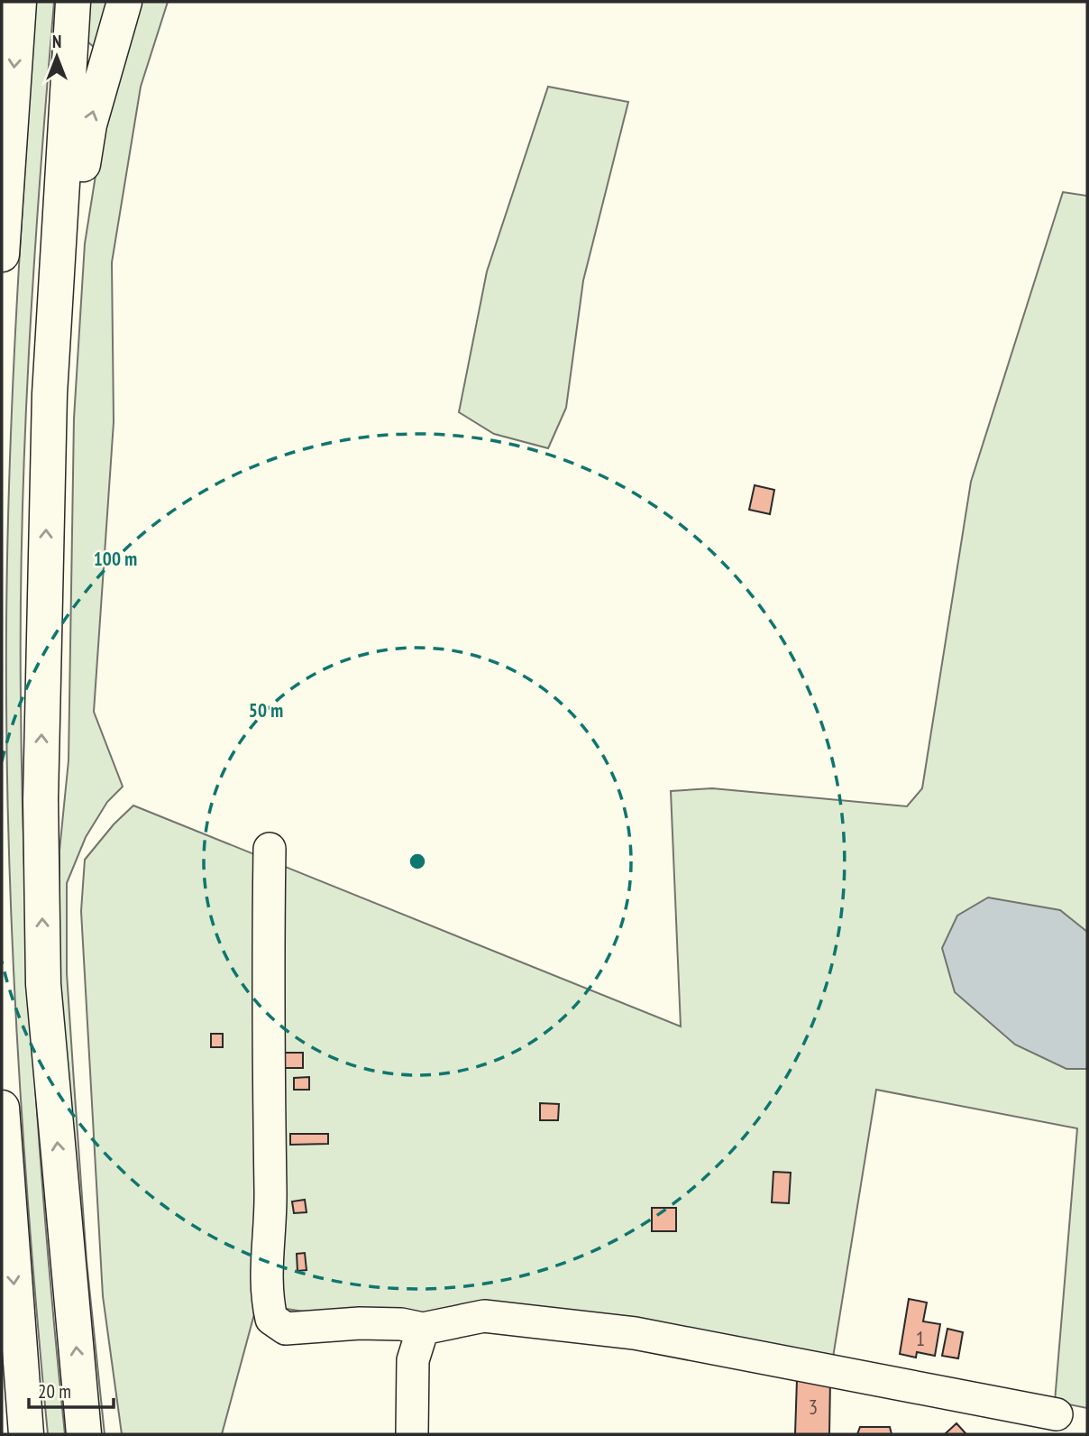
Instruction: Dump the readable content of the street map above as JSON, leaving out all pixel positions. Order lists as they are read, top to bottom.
{
  "house_numbers": ["1", "3"],
  "scale_bar": "20 m",
  "north": "top",
  "rings": ["100 m", "50 m"]
}
